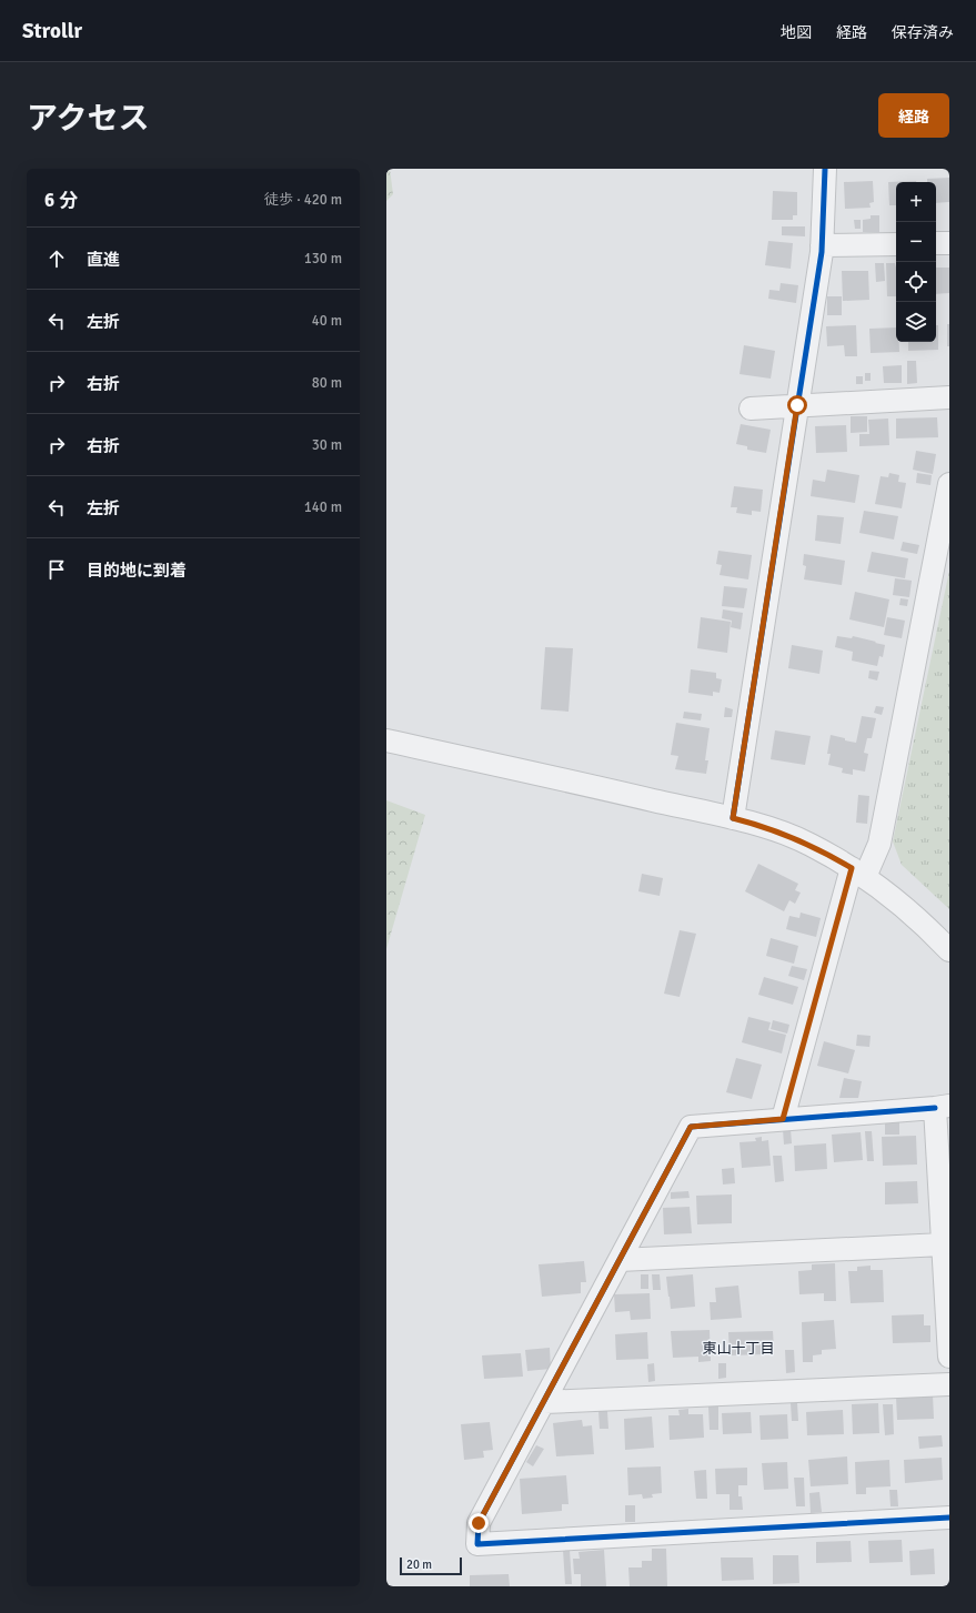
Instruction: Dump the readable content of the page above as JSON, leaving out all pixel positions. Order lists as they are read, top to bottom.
{
  "districts": ["東山十丁目"],
  "scale_bar": "20 m",
  "page": {
    "header": "Strollr",
    "nav": ["地図", "経路", "保存済み"],
    "title": "アクセス",
    "buttons": "経路",
    "heading": ["6 分", "徒歩 · 420 m"],
    "map_buttons": ["+", "−"],
    "list": [
      ["直進", "130 m"],
      ["左折", "40 m"],
      ["右折", "80 m"],
      ["右折", "30 m"],
      ["左折", "140 m"],
      "目的地に到着"
    ],
    "scale": "20 m"
  }
}
